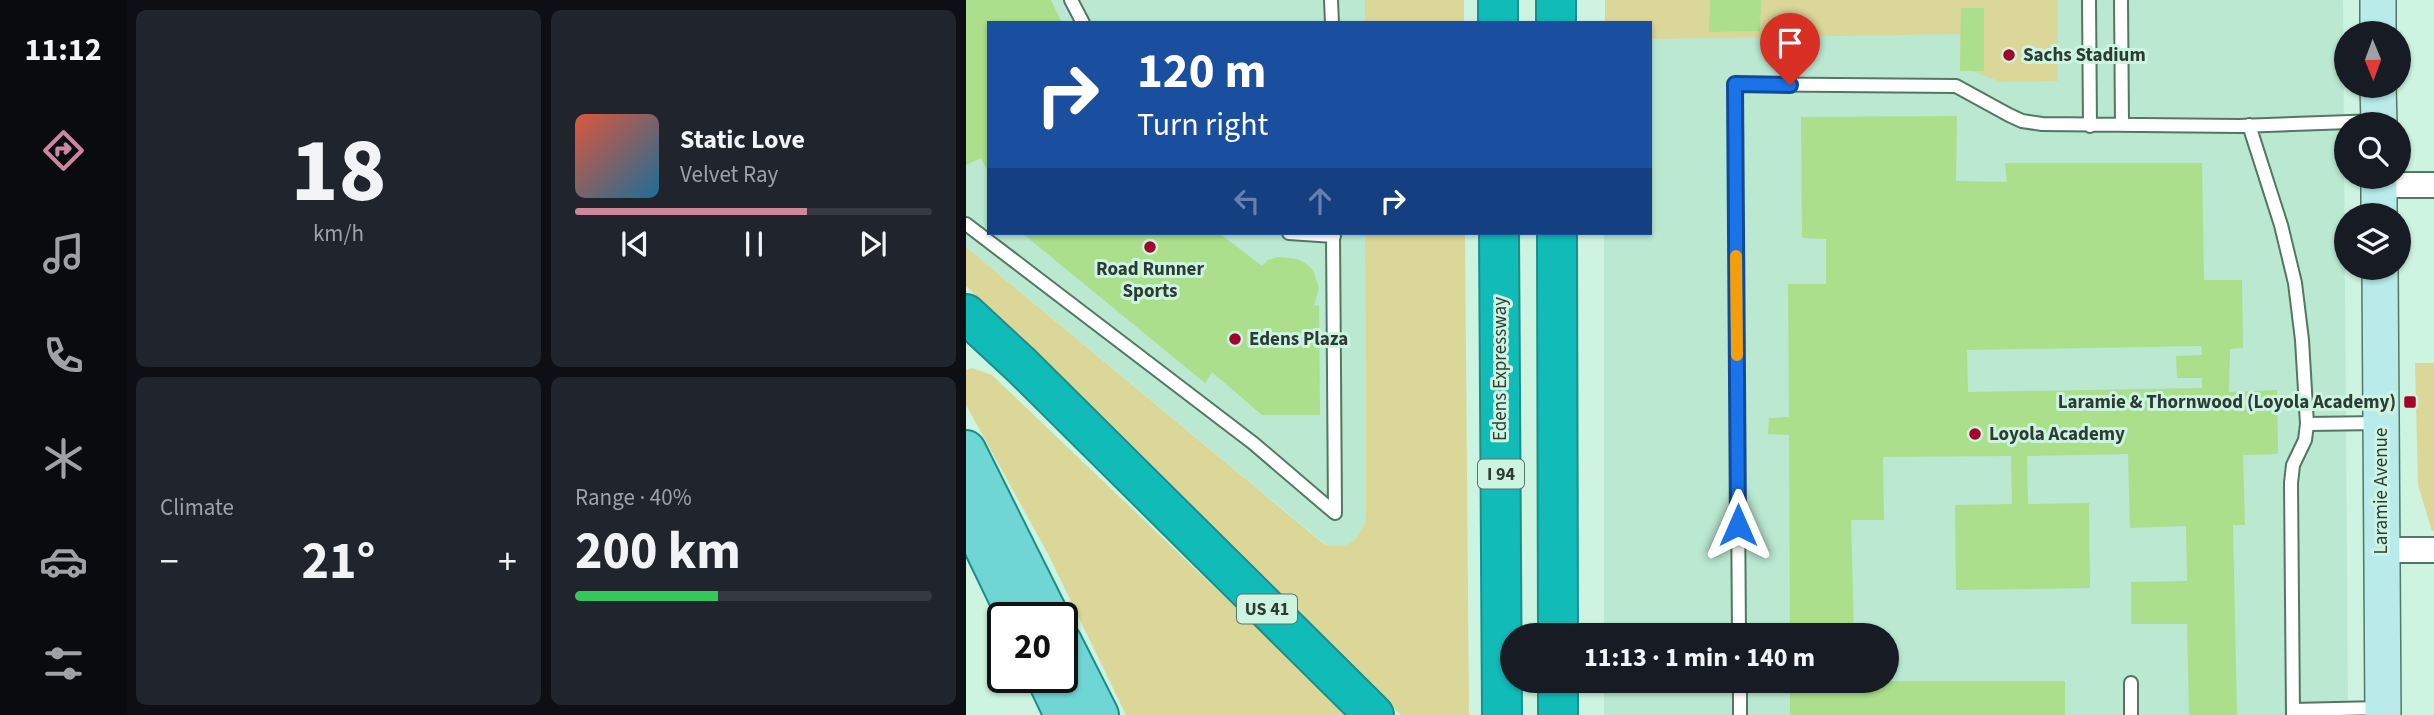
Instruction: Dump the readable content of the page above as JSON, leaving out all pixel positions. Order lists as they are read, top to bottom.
{
  "streets": {
    "highway": ["Edens Expressway", "I 94", "US 41"],
    "street": ["Laramie Avenue"]
  },
  "places": {
    "other": [
      "Sachs Stadium",
      "Road Runner Sports",
      "Edens Plaza",
      "Loyola Academy"
    ],
    "transit": ["Laramie & Thornwood (Loyola Academy)"]
  },
  "north": "bottom",
  "page": {
    "tabs": "11:12",
    "tile": [
      ["18", "km/h"],
      "Climate",
      ["Range · 40%", "200 km"]
    ],
    "turn": ["120 m", "Turn right"],
    "song": ["Static Love", "Velvet Ray"],
    "heat": ["−", "21°", "+"],
    "limit": "20",
    "trip": "11:13 · 1 min · 140 m"
  }
}
